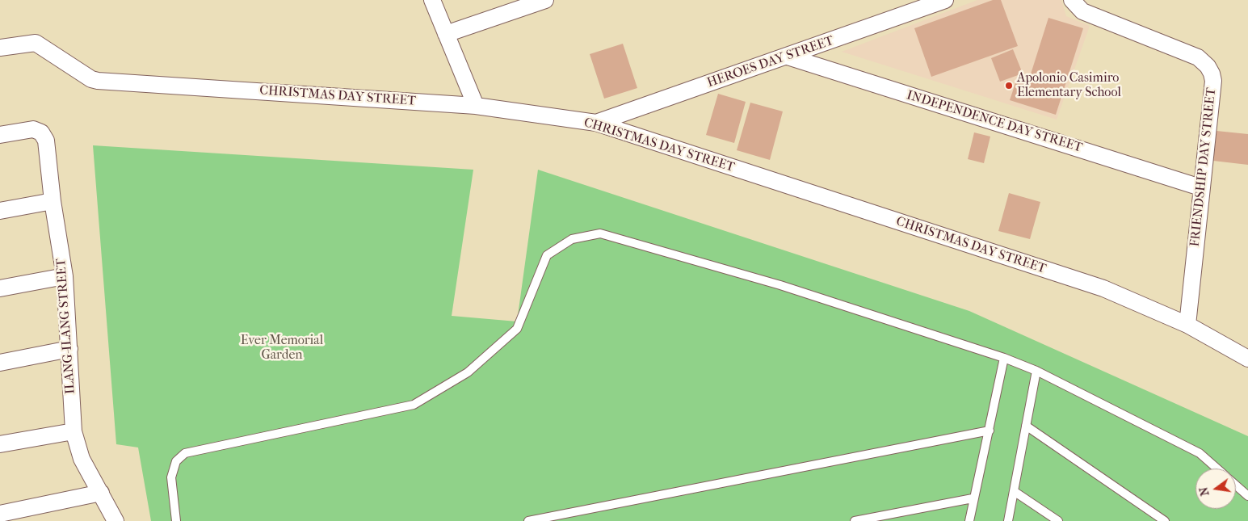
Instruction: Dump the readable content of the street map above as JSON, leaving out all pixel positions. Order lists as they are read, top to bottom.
{
  "streets": {
    "street": [
      "HEROES DAY STREET",
      "CHRISTMAS DAY STREET",
      "INDEPENDENCE DAY STREET",
      "FRIENDSHIP DAY STREET",
      "ILANG-ILANG STREET"
    ]
  },
  "crossings": [
    ["HEROES DAY STREET", "CHRISTMAS DAY STREET"],
    ["HEROES DAY STREET", "INDEPENDENCE DAY STREET"],
    ["CHRISTMAS DAY STREET", "FRIENDSHIP DAY STREET"],
    ["INDEPENDENCE DAY STREET", "FRIENDSHIP DAY STREET"]
  ],
  "parks": ["Ever Memorial Garden"],
  "places": ["Apolonio Casimiro Elementary School"],
  "north": "left"
}
